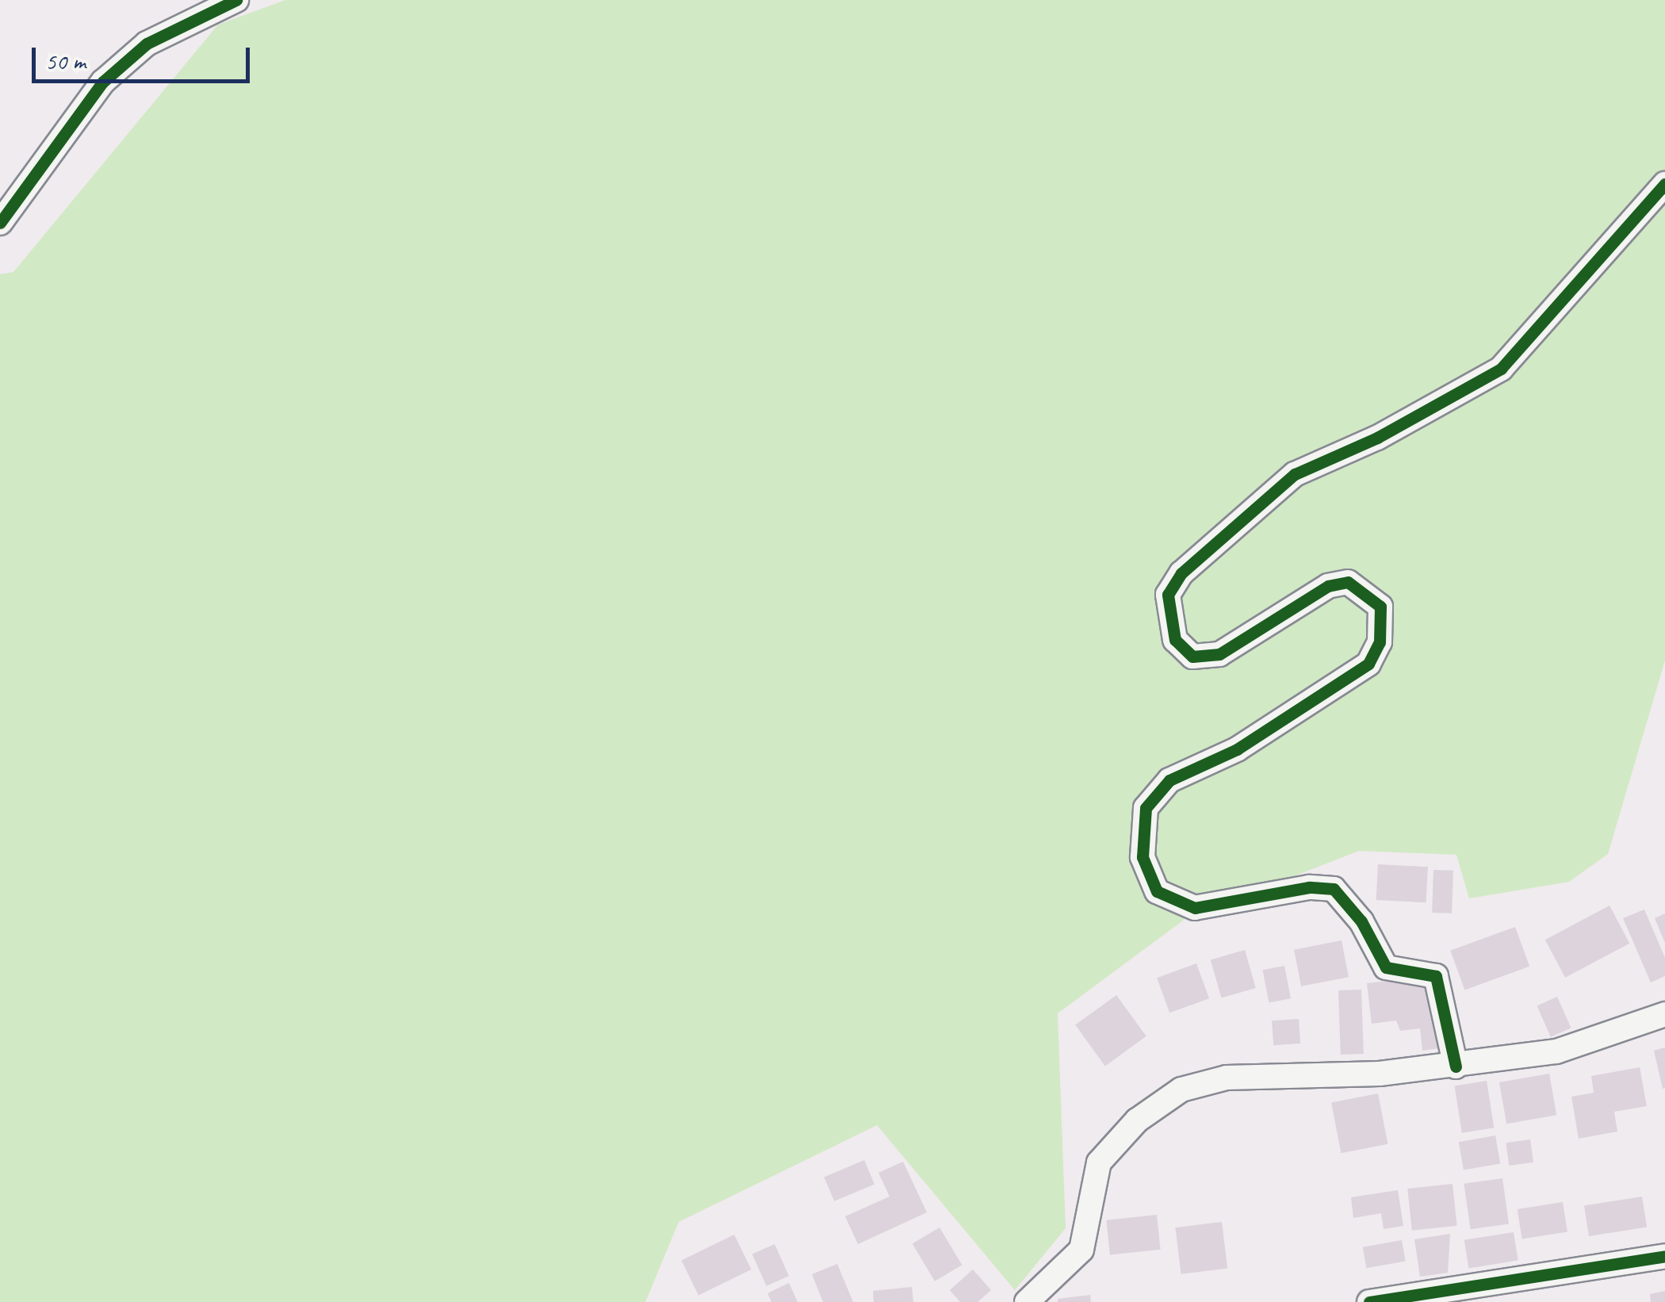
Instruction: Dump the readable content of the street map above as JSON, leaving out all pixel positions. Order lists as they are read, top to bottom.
{
  "scale_bar": "50 m"
}
